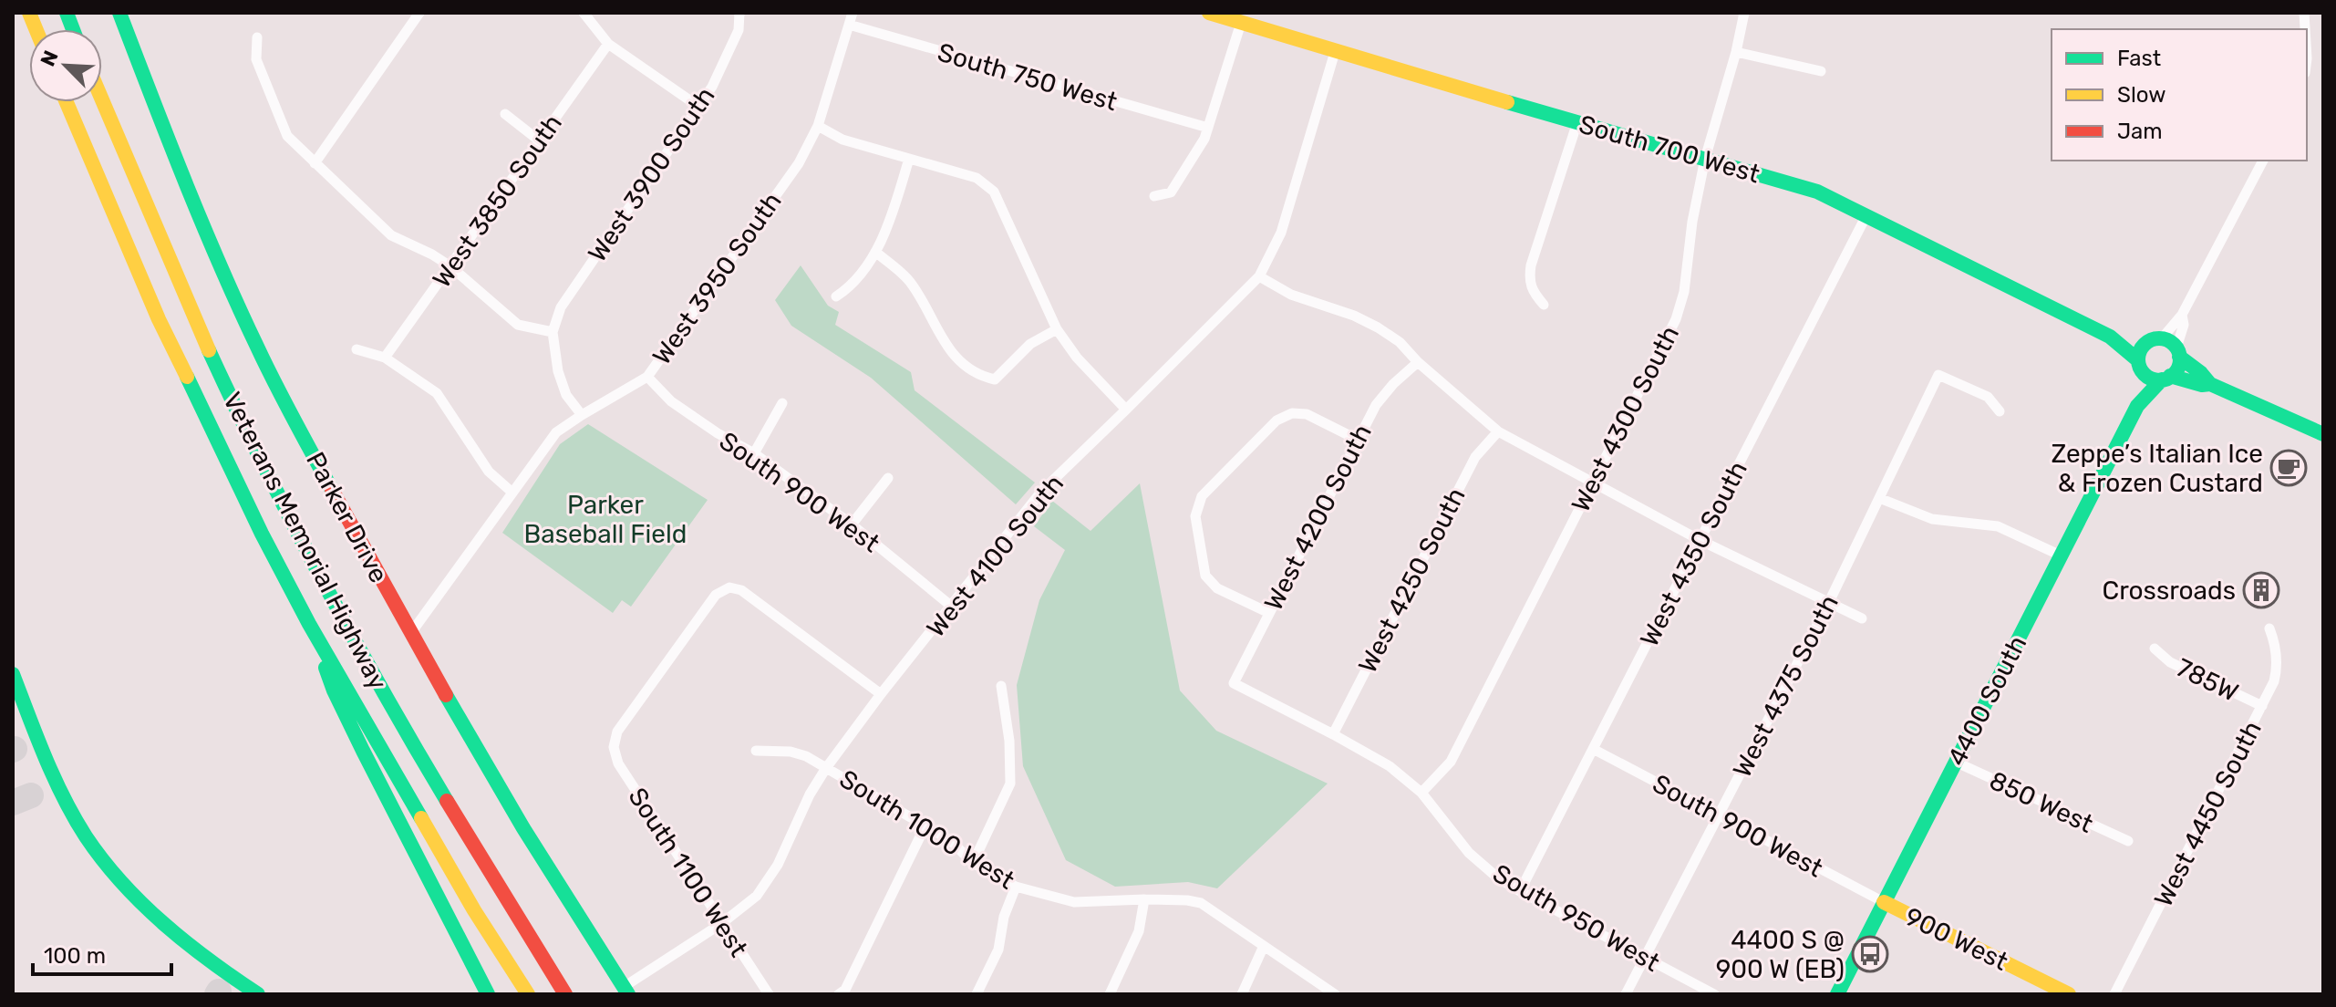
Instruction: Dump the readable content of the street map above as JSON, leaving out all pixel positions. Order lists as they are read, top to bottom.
{
  "streets": {
    "main road": [
      "South 700 West",
      "Parker Drive",
      "Veterans Memorial Highway",
      "4400 South",
      "900 West"
    ],
    "street": [
      "South 750 West",
      "West 3900 South",
      "West 3850 South",
      "West 3950 South",
      "West 4300 South",
      "South 900 West",
      "West 4200 South",
      "West 4350 South",
      "West 4100 South",
      "West 4250 South",
      "785W",
      "West 4375 South",
      "850 West",
      "West 4450 South",
      "South 1000 West",
      "South 1100 West",
      "South 950 West"
    ]
  },
  "crossings": [
    ["South 750 West", "West 3950 South"],
    ["South 700 West", "West 4300 South"],
    ["South 700 West", "West 4350 South"],
    ["South 700 West", "West 4100 South"],
    ["West 3950 South", "South 900 West"],
    ["West 3950 South", "Parker Drive"],
    ["West 4300 South", "South 950 West"],
    ["South 900 West", "West 4350 South"],
    ["South 900 West", "West 4100 South"],
    ["South 900 West", "West 4375 South"],
    ["South 900 West", "4400 South"],
    ["South 900 West", "900 West"],
    ["Parker Drive", "West 4100 South"],
    ["West 4200 South", "South 950 West"],
    ["West 4350 South", "South 950 West"],
    ["West 4100 South", "South 1000 West"],
    ["West 4100 South", "South 1100 West"],
    ["West 4250 South", "South 950 West"],
    ["785W", "West 4450 South"],
    ["West 4375 South", "South 950 West"],
    ["4400 South", "850 West"],
    ["4400 South", "900 West"]
  ],
  "parks": ["Parker Baseball Field"],
  "places": {
    "cafe": ["Zeppe’s Italian Ice & Frozen Custard"],
    "building": ["Crossroads"],
    "bus stop": ["4400 S @ 900 W (EB)"]
  },
  "legend": ["Fast", "Slow", "Jam"],
  "scale_bar": "100 m",
  "north": "top left"
}
